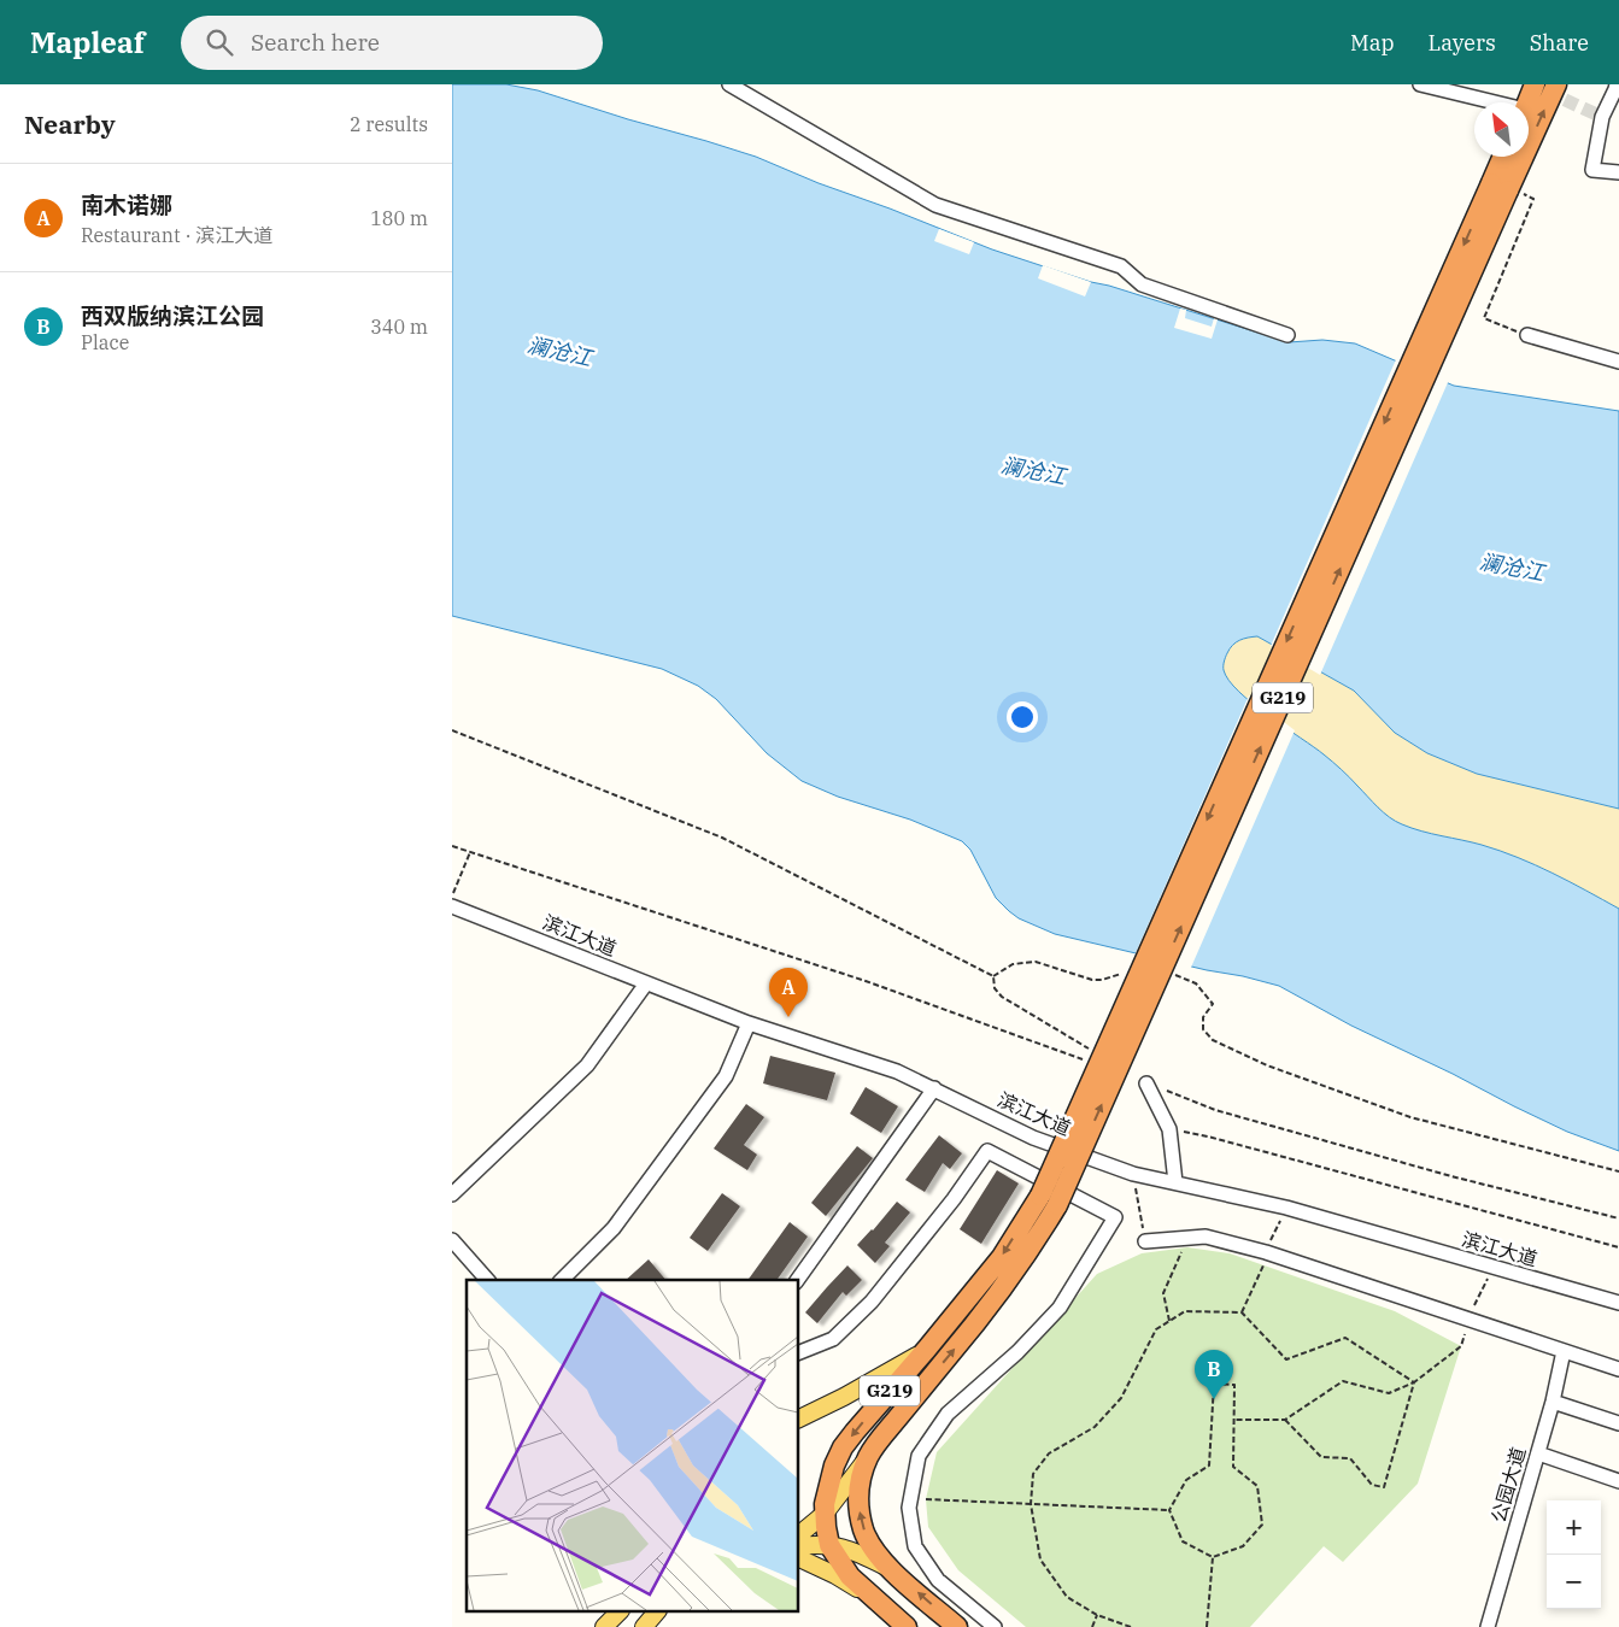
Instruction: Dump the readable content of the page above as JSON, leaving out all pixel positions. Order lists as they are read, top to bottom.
{
  "streets": {
    "highway": ["G219"],
    "street": ["滨江大道", "公园大道"]
  },
  "water": ["澜沧江"],
  "north": "top left",
  "page": {
    "header": "Mapleaf",
    "search": "Search here",
    "nav": ["Map", "Layers", "Share"],
    "heading": ["Nearby", "2 results"],
    "list": [
      {
        "mark": "A",
        "name": "南木诺娜",
        "note": "Restaurant · 滨江大道",
        "value": "180 m"
      },
      {
        "mark": "B",
        "name": "西双版纳滨江公园",
        "note": "Place",
        "value": "340 m"
      }
    ],
    "pins": ["A", "B"],
    "map_buttons": ["+", "−"]
  }
}
